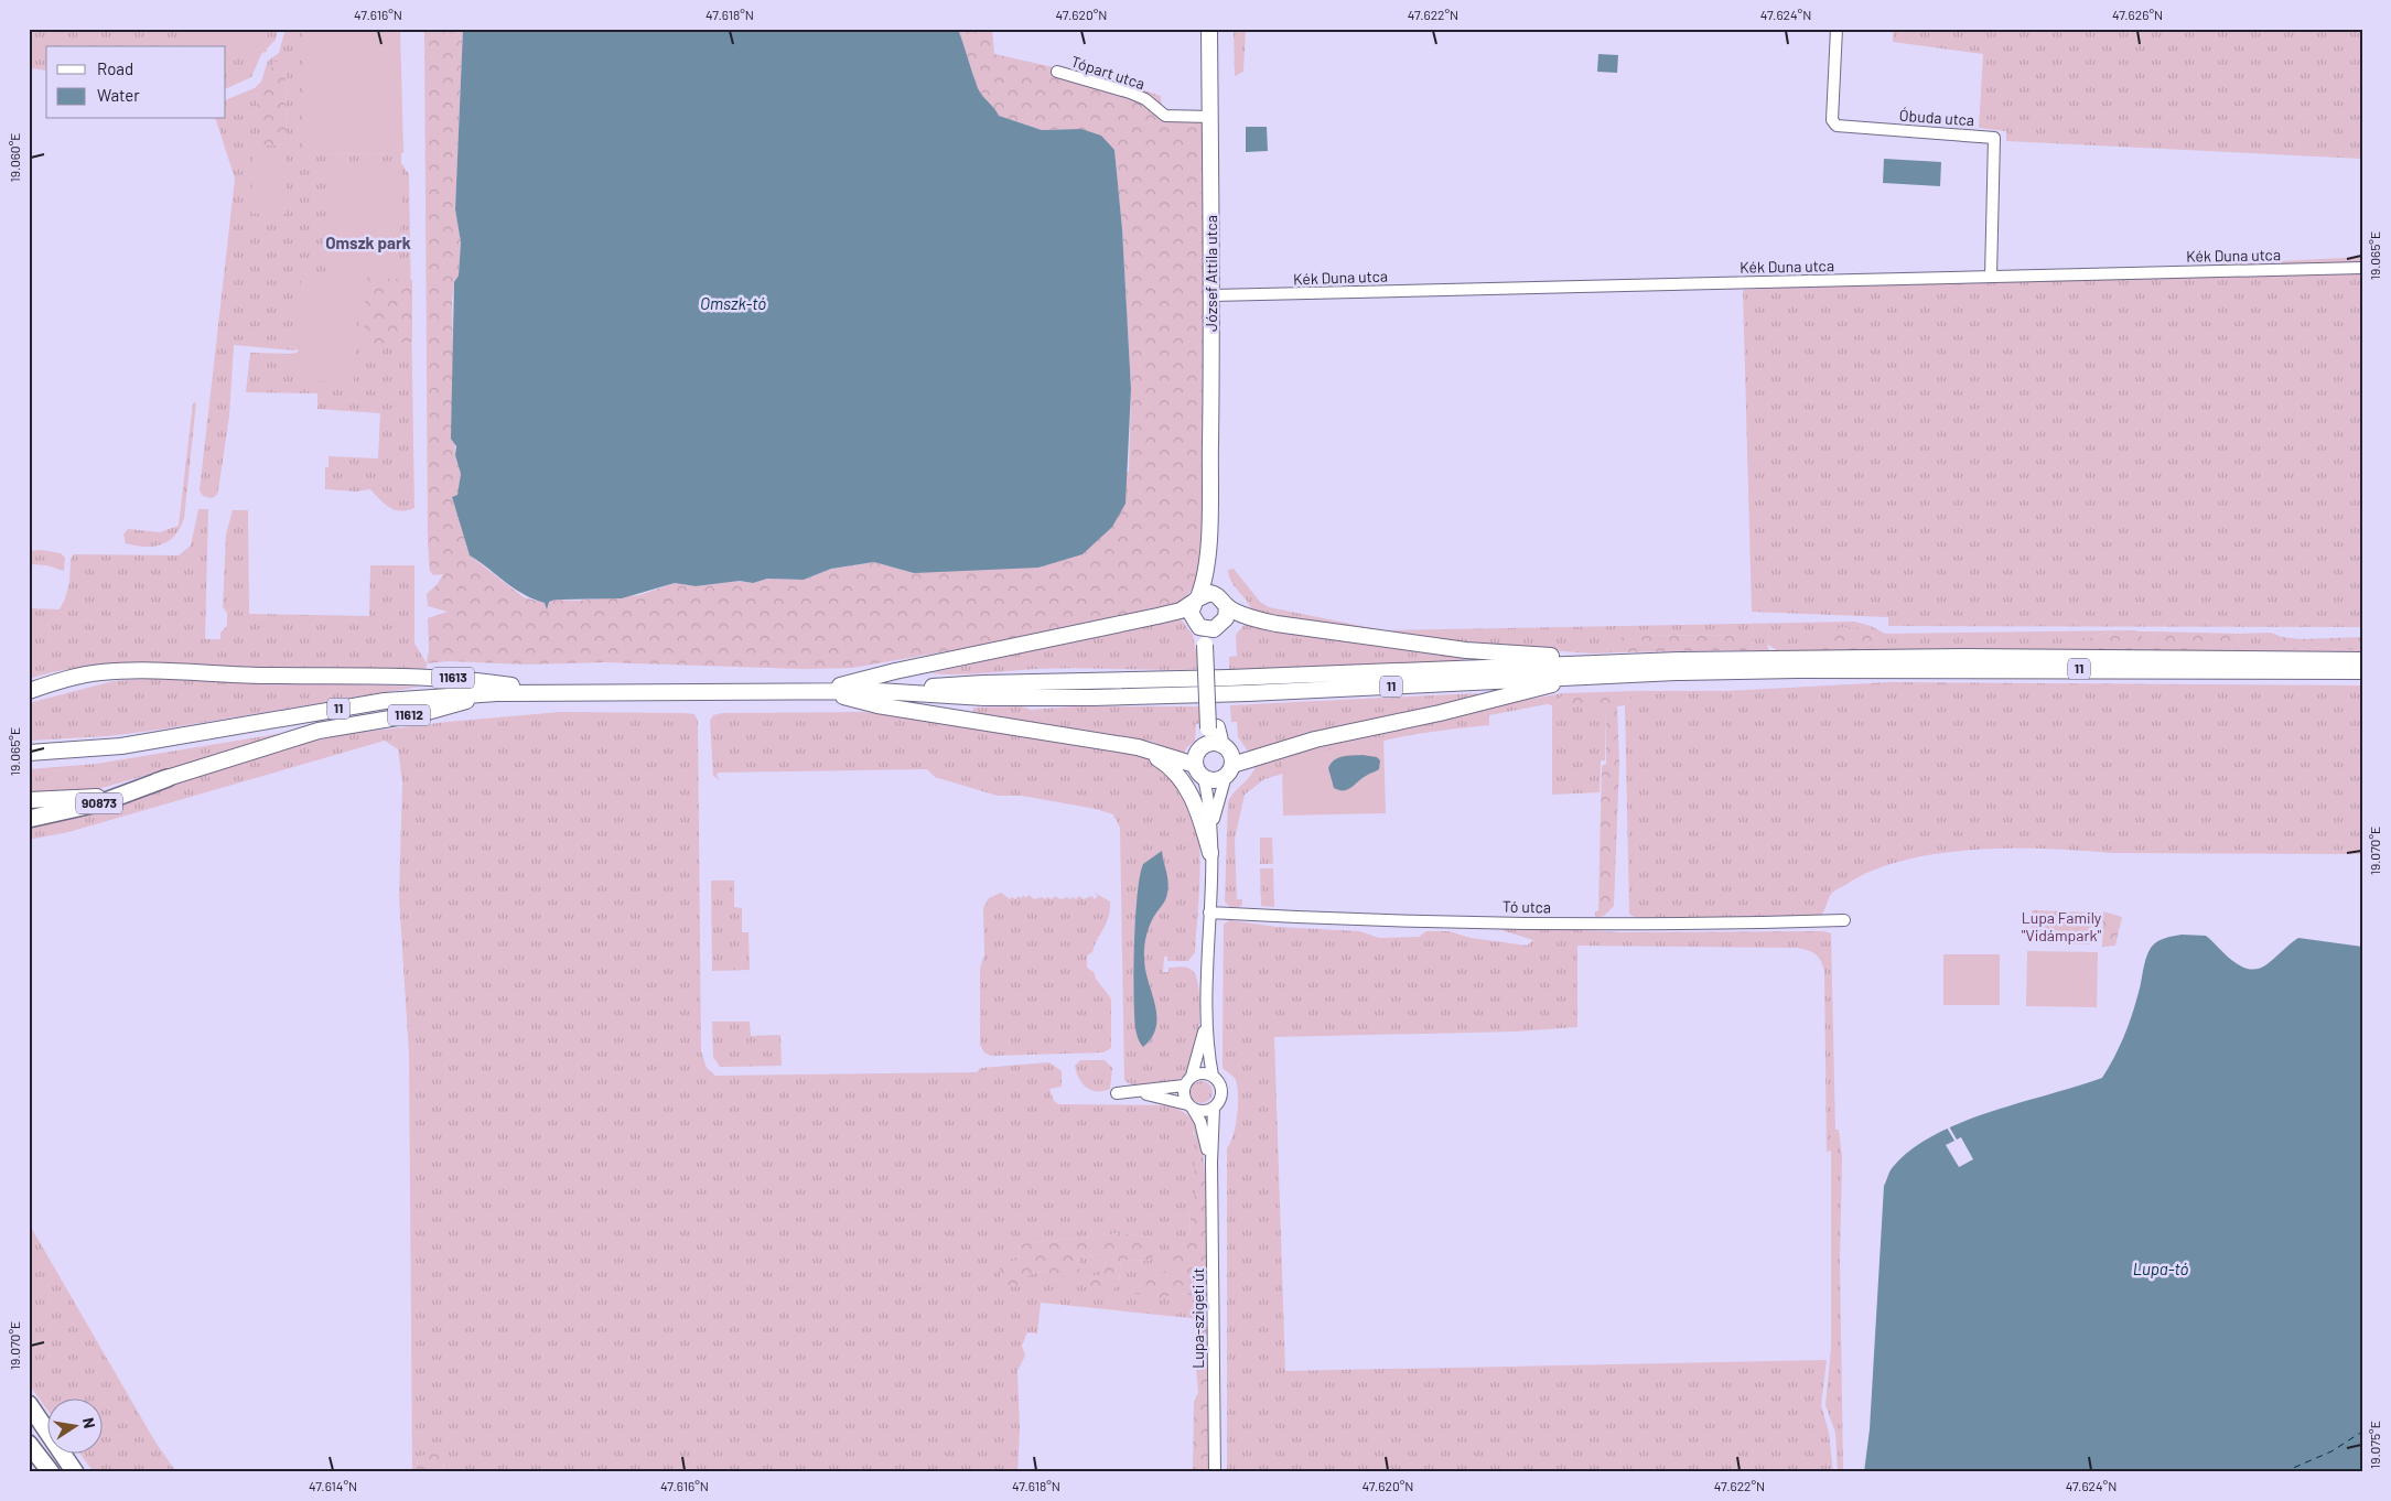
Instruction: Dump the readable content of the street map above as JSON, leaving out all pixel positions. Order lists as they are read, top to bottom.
{
  "streets": {
    "highway": ["90873"],
    "main road": [
      "József Attila utca",
      "11",
      "11613",
      "11612"
    ],
    "street": [
      "Tópart utca",
      "Óbuda utca",
      "Kék Duna utca",
      "Tó utca",
      "Lupa-szigeti út"
    ]
  },
  "crossings": [
    ["Tópart utca", "József Attila utca"],
    ["Óbuda utca", "Kék Duna utca"],
    ["Kék Duna utca", "József Attila utca"],
    ["11", "11613"],
    ["11", "11612"],
    ["11612", "90873"],
    ["Tó utca", "Lupa-szigeti út"]
  ],
  "districts": ["Omszk park"],
  "water": ["Omszk-tó", "Lupa-tó"],
  "parks": ["Lupa Family \"Vidámpark\""],
  "legend": ["Road", "Water"],
  "north": "right",
  "coordinates": [
    "47.616°N",
    "47.618°N",
    "47.620°N",
    "47.622°N",
    "47.624°N",
    "47.626°N",
    "19.060°E",
    "19.065°E",
    "19.070°E",
    "19.075°E",
    "47.614°N"
  ]
}
